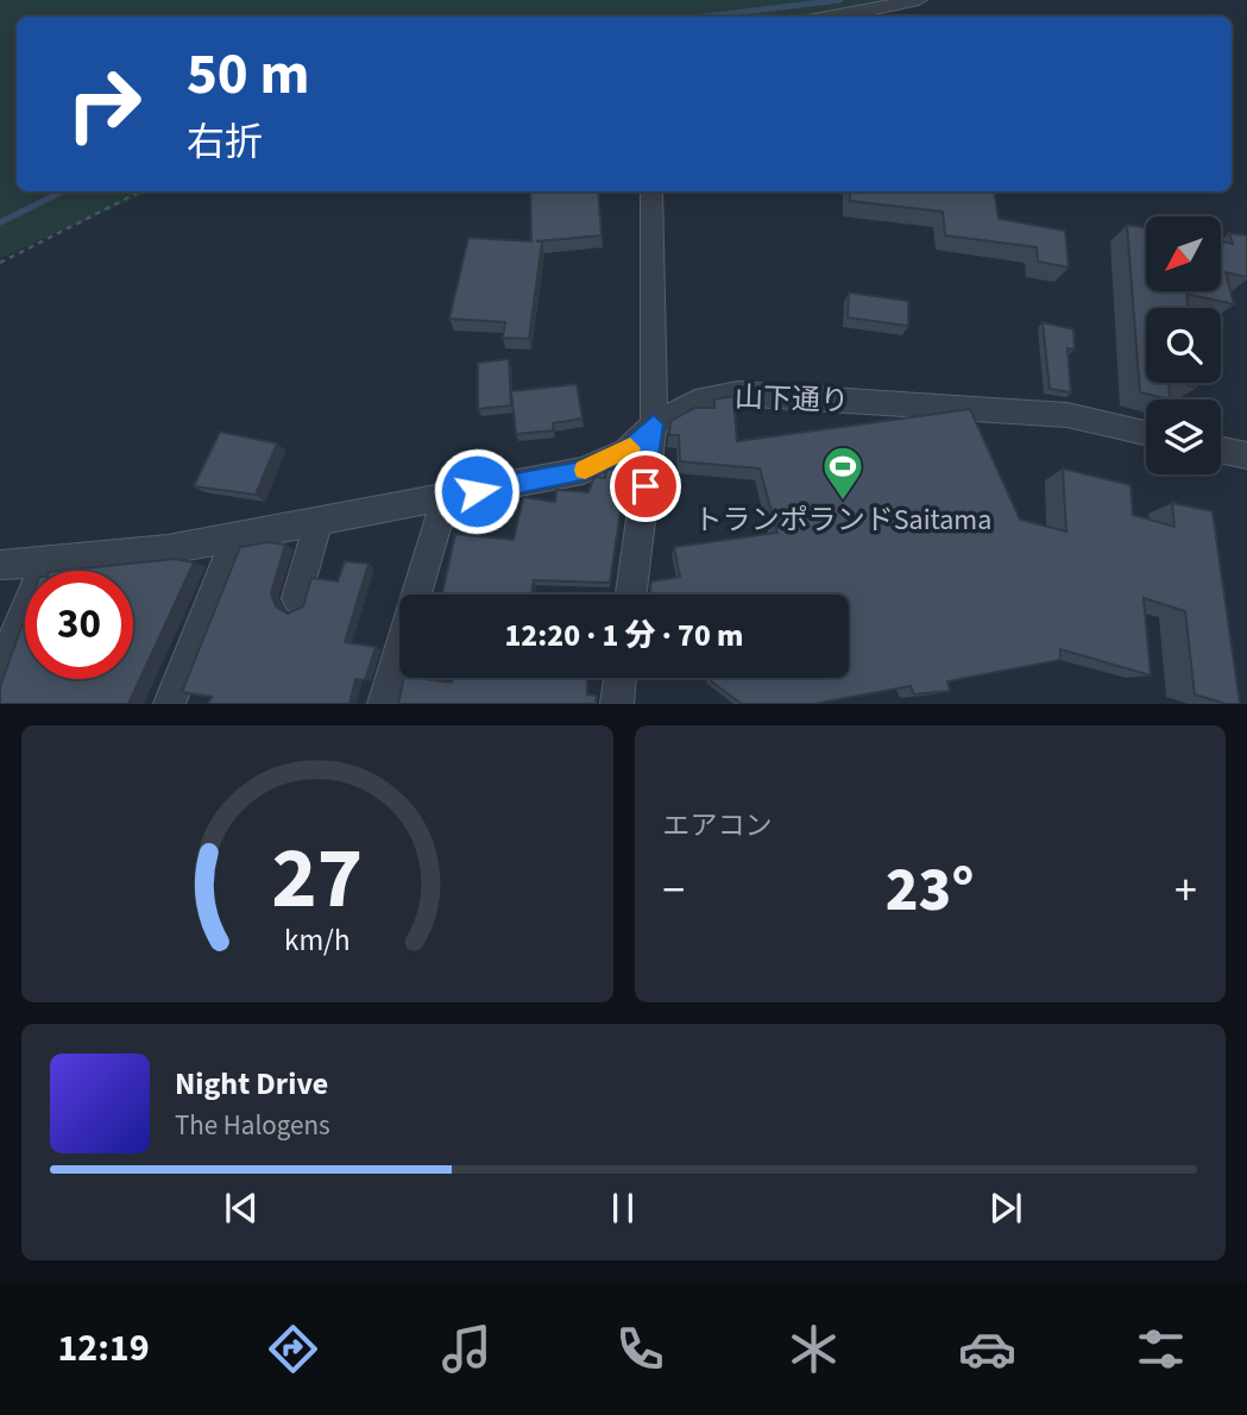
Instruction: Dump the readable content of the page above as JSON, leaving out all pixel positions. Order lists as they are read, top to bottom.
{
  "streets": {
    "street": ["山下通り"]
  },
  "places": {
    "sports": ["トランポランドSaitama"]
  },
  "north": "bottom left",
  "page": {
    "turn": ["50 m", "右折"],
    "limit": "30",
    "trip": "12:20 · 1 分 · 70 m",
    "tile": "エアコン",
    "heat": ["−", "23°", "+"],
    "song": ["Night Drive", "The Halogens"],
    "tabs": "12:19",
    "gauge": ["27", "km/h"]
  }
}
